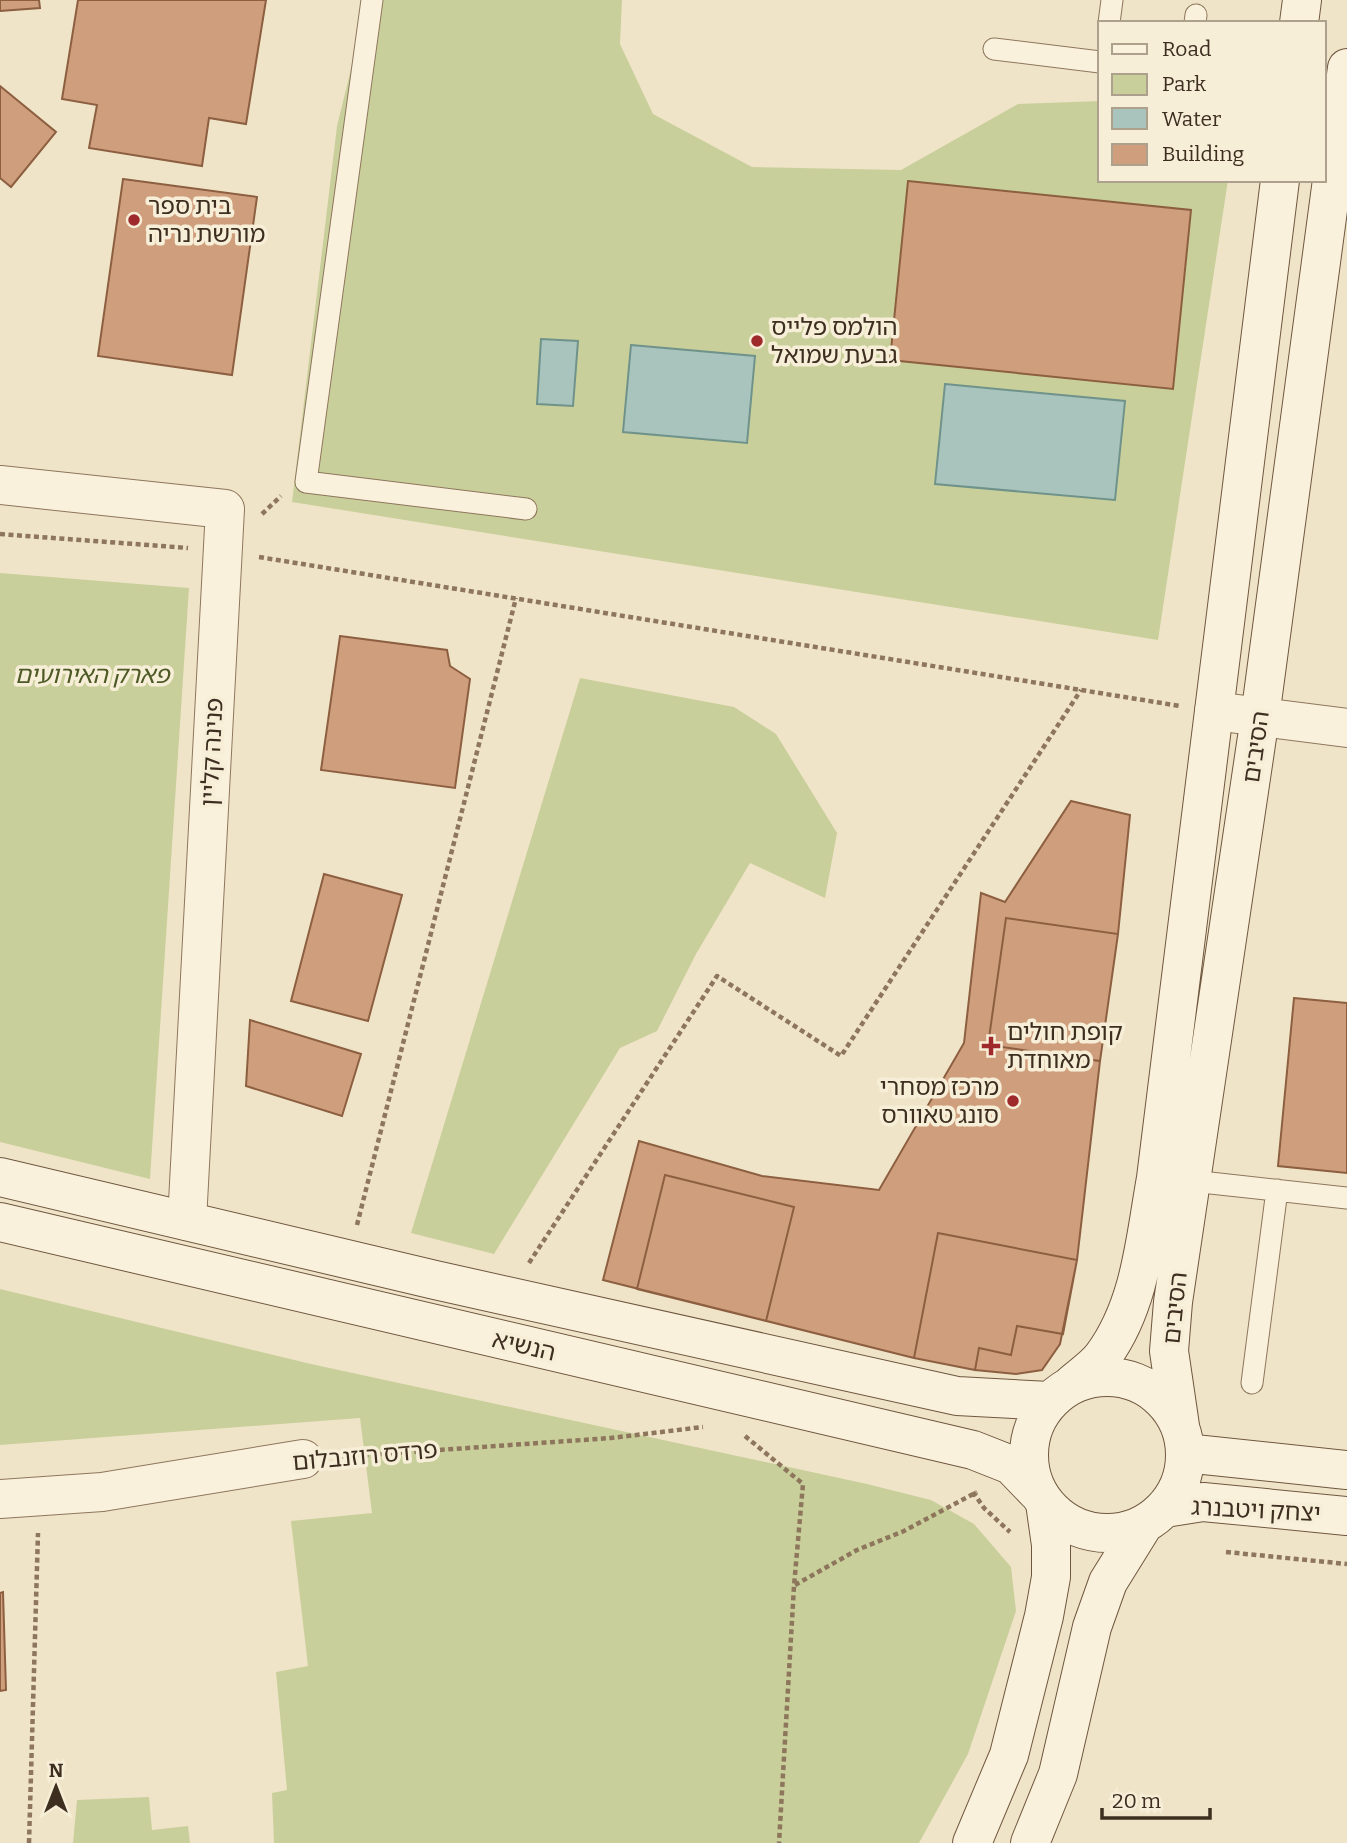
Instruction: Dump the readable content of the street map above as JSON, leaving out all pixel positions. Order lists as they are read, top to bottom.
{
  "streets": {
    "street": [
      "הסיבים",
      "פנינה קליין",
      "הנשיא",
      "פרדס רוזנבלום",
      "יצחק ויטבנרג"
    ]
  },
  "crossings": [
    ["הסיבים", "הנשיא"],
    ["הסיבים", "יצחק ויטבנרג"],
    ["פנינה קליין", "הנשיא"],
    ["הנשיא", "יצחק ויטבנרג"]
  ],
  "parks": ["פארק האירועים"],
  "places": {
    "other": ["בית ספר מורשת נריה", "הולמס פלייס גבעת שמואל", "מרכז מסחרי סונג טאוורס"],
    "health": ["קופת חולים מאוחדת"]
  },
  "legend": [
    "Road",
    "Park",
    "Water",
    "Building"
  ],
  "scale_bar": "20 m",
  "north": "top"
}
